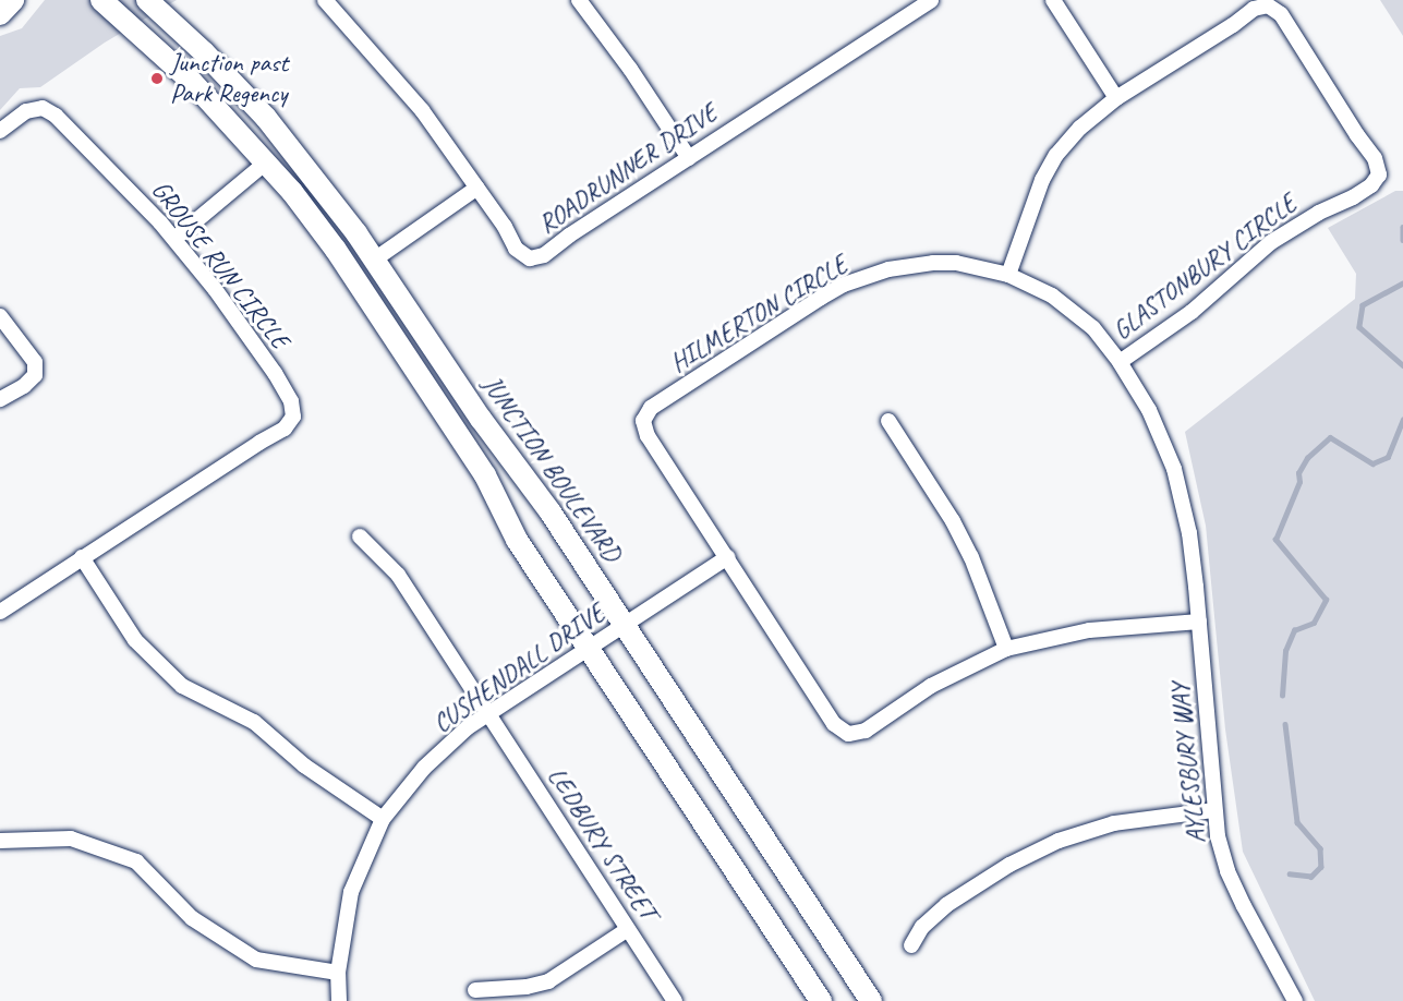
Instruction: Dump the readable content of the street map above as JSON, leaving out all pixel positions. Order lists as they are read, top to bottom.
{
  "streets": {
    "main road": ["JUNCTION BOULEVARD"],
    "street": [
      "ROADRUNNER DRIVE",
      "GROUSE RUN CIRCLE",
      "GLASTONBURY CIRCLE",
      "HILMERTON CIRCLE",
      "CUSHENDALL DRIVE",
      "AYLESBURY WAY",
      "LEDBURY STREET"
    ]
  },
  "crossings": [
    ["GLASTONBURY CIRCLE", "HILMERTON CIRCLE"],
    ["HILMERTON CIRCLE", "CUSHENDALL DRIVE"],
    ["HILMERTON CIRCLE", "AYLESBURY WAY"],
    ["JUNCTION BOULEVARD", "CUSHENDALL DRIVE"],
    ["CUSHENDALL DRIVE", "LEDBURY STREET"]
  ],
  "places": ["Junction past Park Regency"]
}
